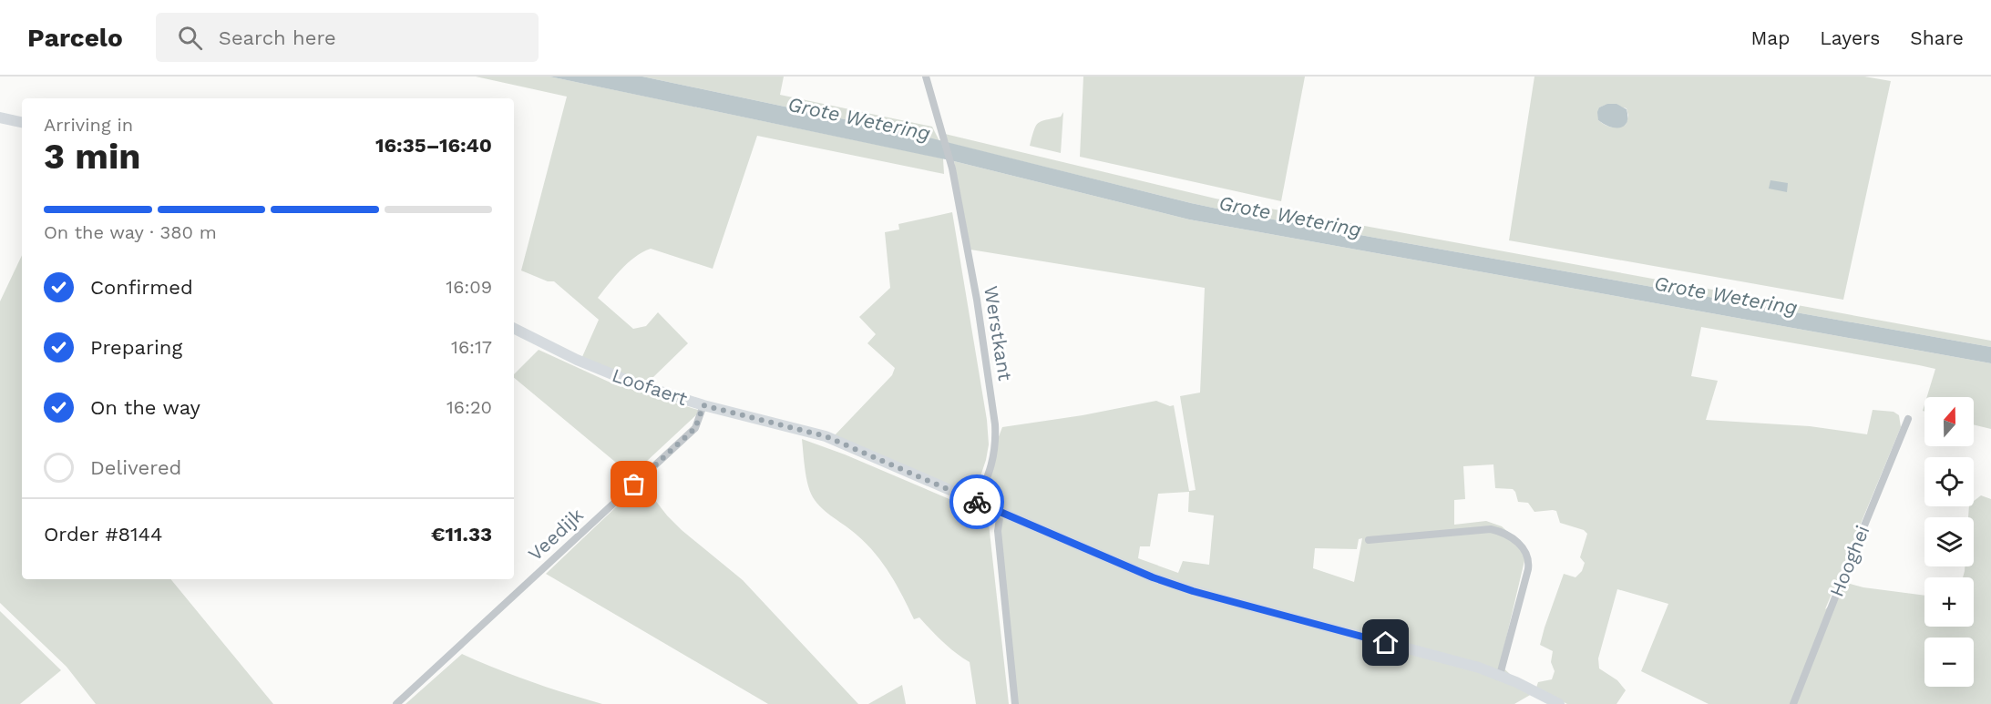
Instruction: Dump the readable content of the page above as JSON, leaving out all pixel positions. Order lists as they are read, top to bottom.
{
  "streets": {
    "street": [
      "Werstkant",
      "Loofaert",
      "Veedijk",
      "Hooghei"
    ]
  },
  "crossings": [
    ["Werstkant", "Loofaert"],
    ["Loofaert", "Veedijk"]
  ],
  "water": ["Grote Wetering"],
  "north": "top",
  "page": {
    "header": "Parcelo",
    "search": "Search here",
    "nav": ["Map", "Layers", "Share"],
    "heading": ["3 min", "Arriving in", "16:35–16:40"],
    "panel": ["Order #8144", "€11.33"],
    "bar": "On the way · 380 m",
    "list": [
      ["Confirmed", "16:09"],
      ["Preparing", "16:17"],
      ["On the way", "16:20"],
      "Delivered"
    ],
    "map_buttons": ["+", "−"]
  }
}
